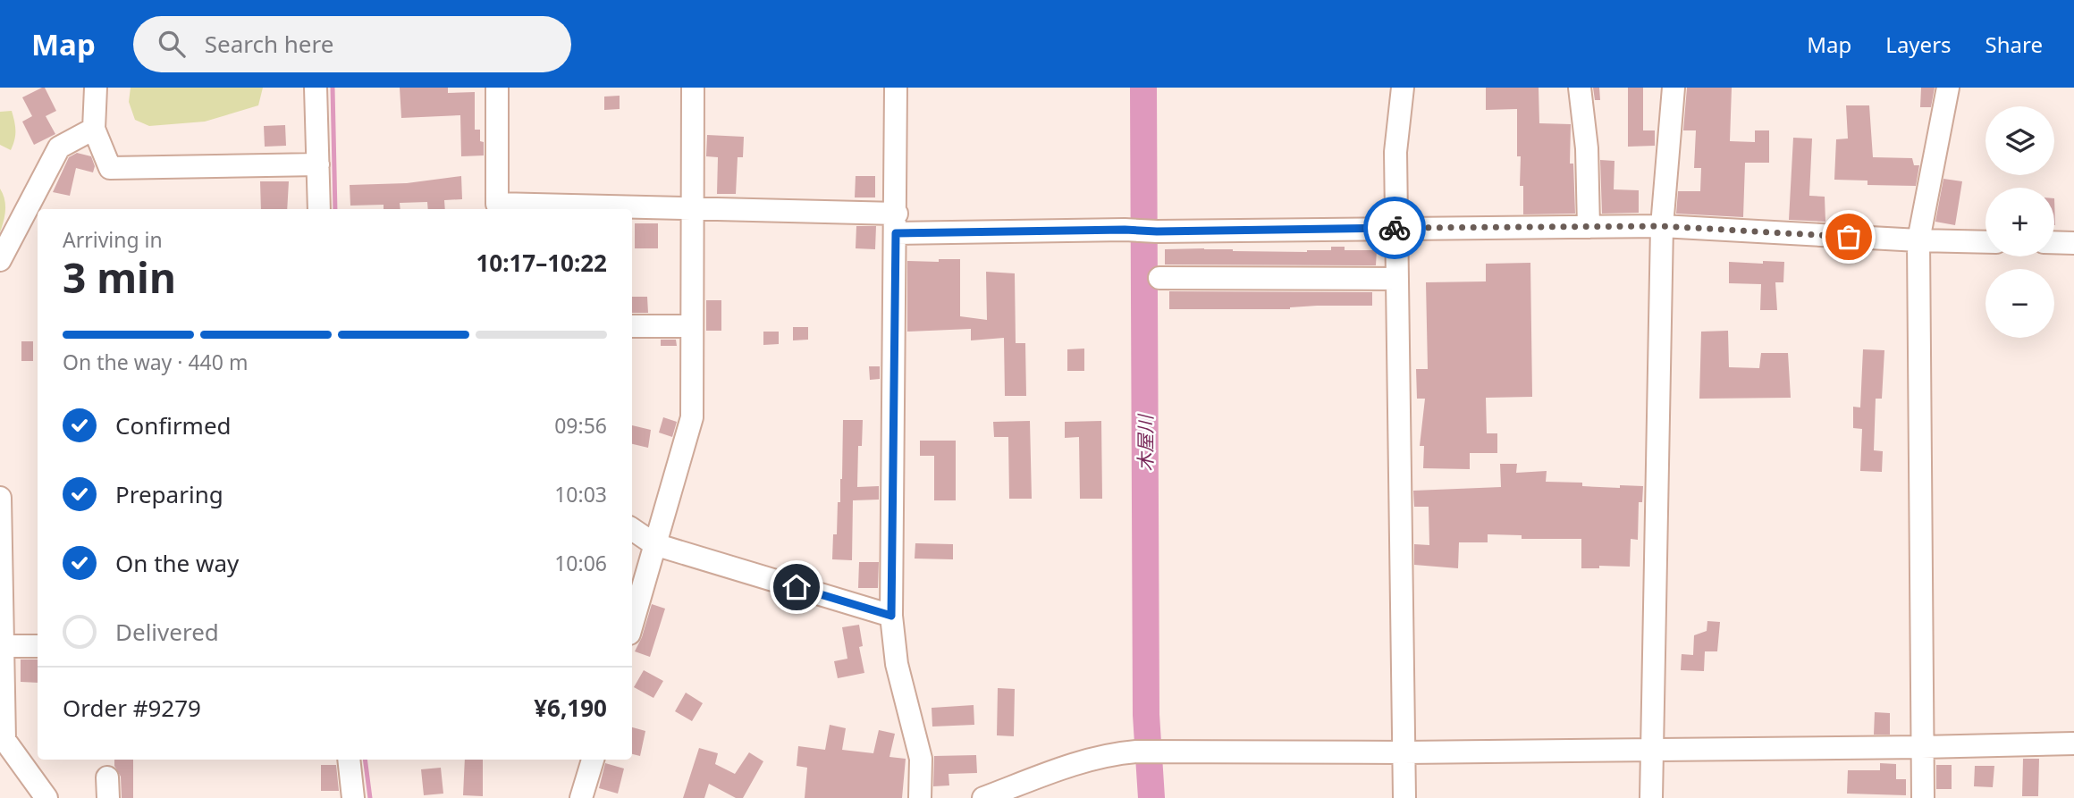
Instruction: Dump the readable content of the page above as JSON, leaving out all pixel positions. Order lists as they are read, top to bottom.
{
  "water": ["木屋川"],
  "page": {
    "header": "Map",
    "search": "Search here",
    "nav": ["Map", "Layers", "Share"],
    "map_buttons": ["+", "−"],
    "heading": ["3 min", "Arriving in", "10:17–10:22"],
    "panel": ["Order #9279", "¥6,190"],
    "bar": "On the way · 440 m",
    "list": [
      ["Confirmed", "09:56"],
      ["Preparing", "10:03"],
      ["On the way", "10:06"],
      "Delivered"
    ]
  }
}
